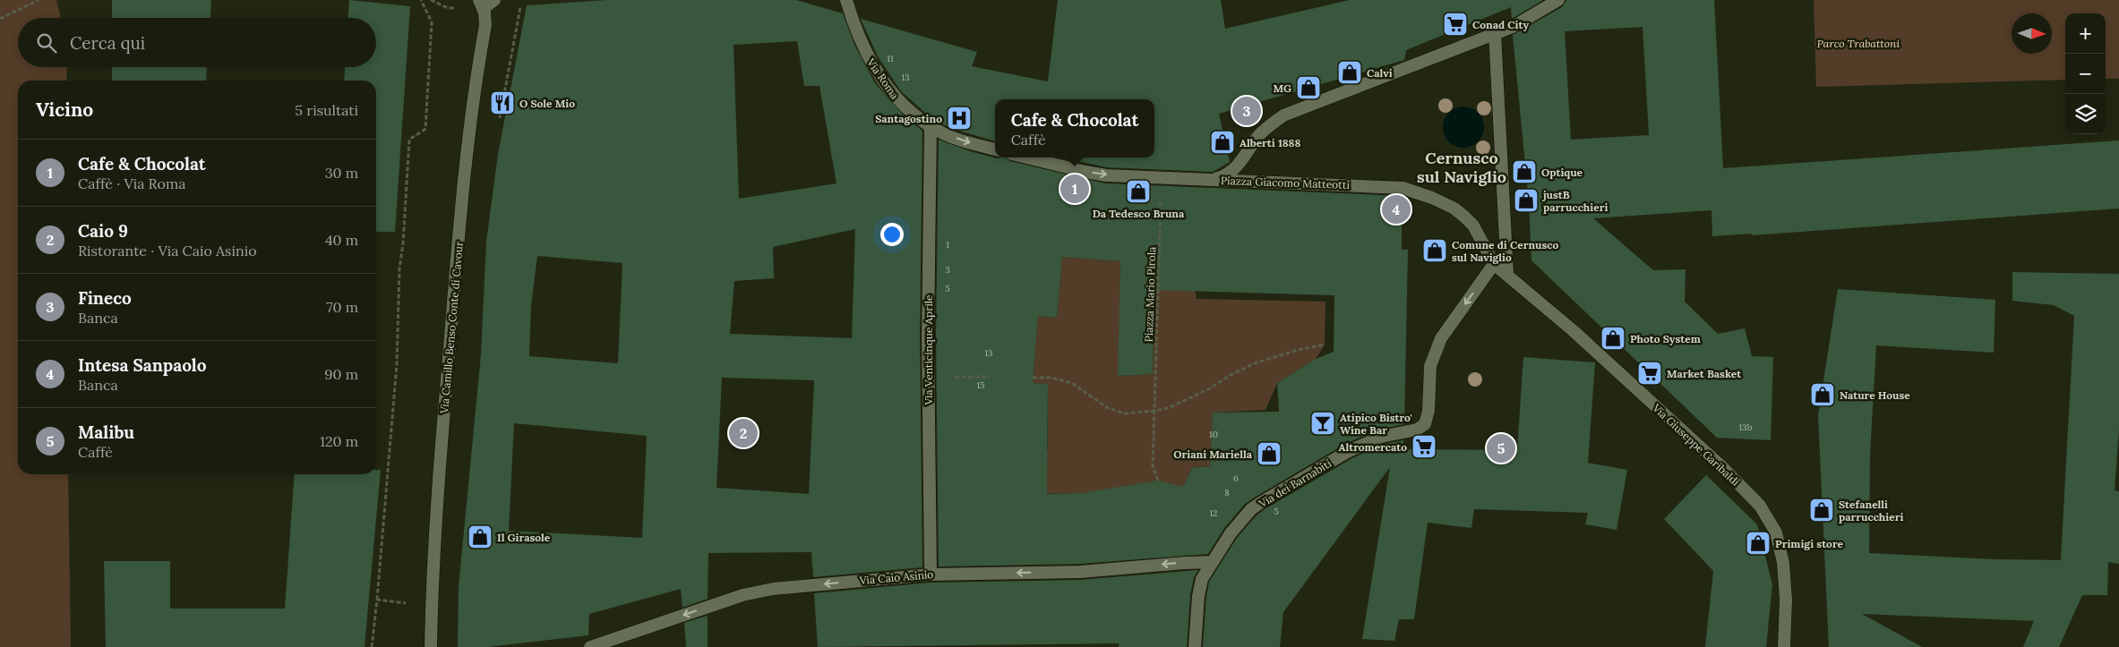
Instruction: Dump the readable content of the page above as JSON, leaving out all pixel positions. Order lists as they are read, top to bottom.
{
  "streets": {
    "street": [
      "Via Roma",
      "Piazza Giacomo Matteotti",
      "Via Camillo Benso Conte di Cavour",
      "Via Venticinque Aprile",
      "Via Giuseppe Garibaldi",
      "Via dei Barnabiti",
      "Via Caio Asinio"
    ],
    "path": ["Piazza Mario Pirola"]
  },
  "crossings": [
    ["Via Roma", "Via Venticinque Aprile"],
    ["Piazza Giacomo Matteotti", "Via Giuseppe Garibaldi"],
    ["Piazza Giacomo Matteotti", "Via dei Barnabiti"],
    ["Via Venticinque Aprile", "Via Caio Asinio"],
    ["Via dei Barnabiti", "Via Caio Asinio"]
  ],
  "one_way": ["Via dei Barnabiti", "Via Caio Asinio"],
  "districts": ["Cernusco sul Naviglio"],
  "parks": ["Parco Trabattoni"],
  "places": {
    "supermarket": ["Conad City", "Market Basket", "Altromercato"],
    "shop": [
      "Calvi",
      "MG",
      "Alberti 1888",
      "Optique",
      "Da Tedesco Bruna",
      "justB parrucchieri",
      "Comune di Cernusco sul Naviglio",
      "Photo System",
      "Nature House",
      "Oriani Mariella",
      "Stefanelli parrucchieri",
      "Il Girasole",
      "Primigi store"
    ],
    "restaurant": ["O Sole Mio"],
    "hospital": ["Santagostino"],
    "bar": ["Atipico Bistro' Wine Bar"]
  },
  "house_numbers": [
    "11",
    "13",
    "1",
    "3",
    "5",
    "13",
    "15",
    "13b",
    "10",
    "6",
    "8",
    "5",
    "12"
  ],
  "north": "right",
  "page": {
    "map_buttons": ["+", "−"],
    "search": "Cerca qui",
    "heading": ["Vicino", "5 risultati"],
    "pins": [
      "3",
      "1",
      "4",
      "2",
      "5"
    ],
    "popup": ["Cafe & Chocolat", "Caffè"],
    "list": [
      {
        "mark": "1",
        "name": "Cafe & Chocolat",
        "note": "Caffè · Via Roma",
        "value": "30 m"
      },
      {
        "mark": "2",
        "name": "Caio 9",
        "note": "Ristorante · Via Caio Asinio",
        "value": "40 m"
      },
      {
        "mark": "3",
        "name": "Fineco",
        "note": "Banca",
        "value": "70 m"
      },
      {
        "mark": "4",
        "name": "Intesa Sanpaolo",
        "note": "Banca",
        "value": "90 m"
      },
      {
        "mark": "5",
        "name": "Malibu",
        "note": "Caffè",
        "value": "120 m"
      }
    ]
  }
}
